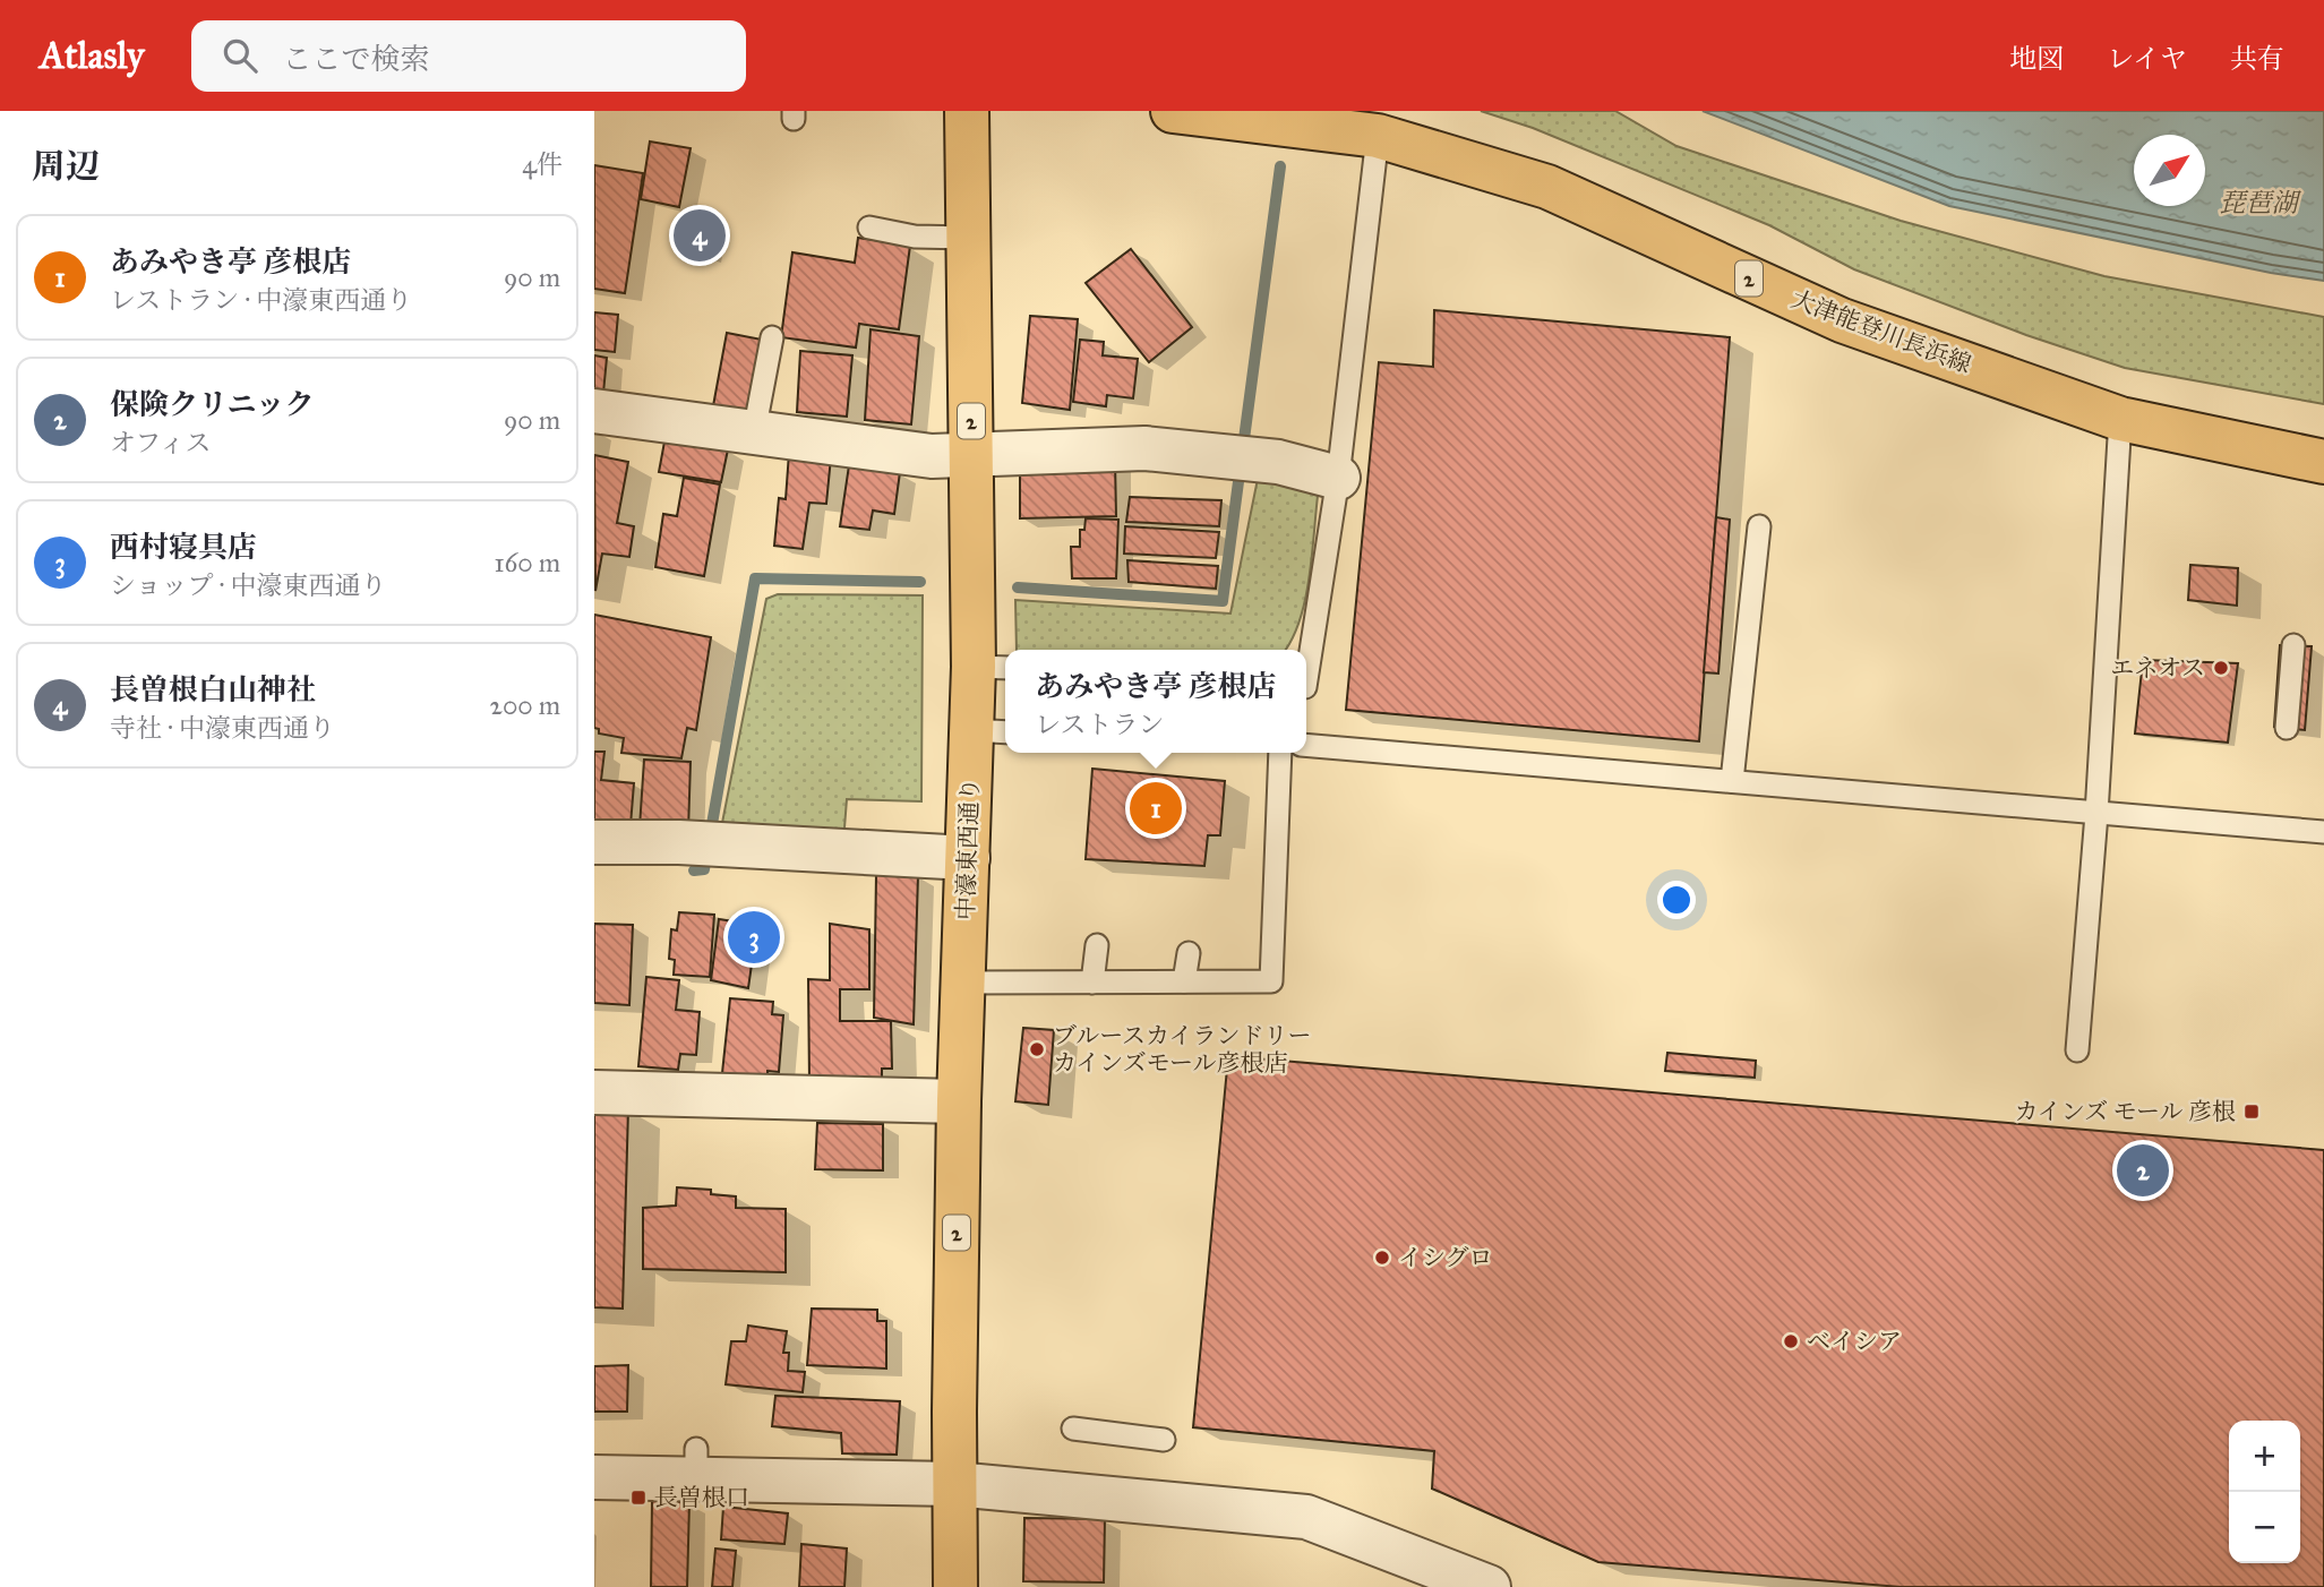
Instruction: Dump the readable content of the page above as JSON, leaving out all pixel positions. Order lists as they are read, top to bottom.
{
  "streets": {
    "main road": ["2", "大津能登川長浜線", "中濠東西通り"]
  },
  "water": ["琵琶湖"],
  "places": {
    "other": [
      "エネオス",
      "ブルースカイランドリー カインズモール彦根店",
      "イシグロ",
      "ベイシア"
    ],
    "transit": ["カインズ モール 彦根", "長曽根口"]
  },
  "north": "top right",
  "page": {
    "header": "Atlasly",
    "search": "ここで検索",
    "nav": ["地図", "レイヤ", "共有"],
    "heading": ["周辺", "4件"],
    "pins": [
      "4",
      "1",
      "3",
      "2"
    ],
    "list": [
      {
        "mark": "1",
        "name": "あみやき亭 彦根店",
        "note": "レストラン · 中濠東西通り",
        "value": "90 m"
      },
      {
        "mark": "2",
        "name": "保険クリニック",
        "note": "オフィス",
        "value": "90 m"
      },
      {
        "mark": "3",
        "name": "西村寝具店",
        "note": "ショップ · 中濠東西通り",
        "value": "160 m"
      },
      {
        "mark": "4",
        "name": "長曽根白山神社",
        "note": "寺社 · 中濠東西通り",
        "value": "200 m"
      }
    ],
    "popup": ["あみやき亭 彦根店", "レストラン"],
    "map_buttons": ["+", "−"]
  }
}
